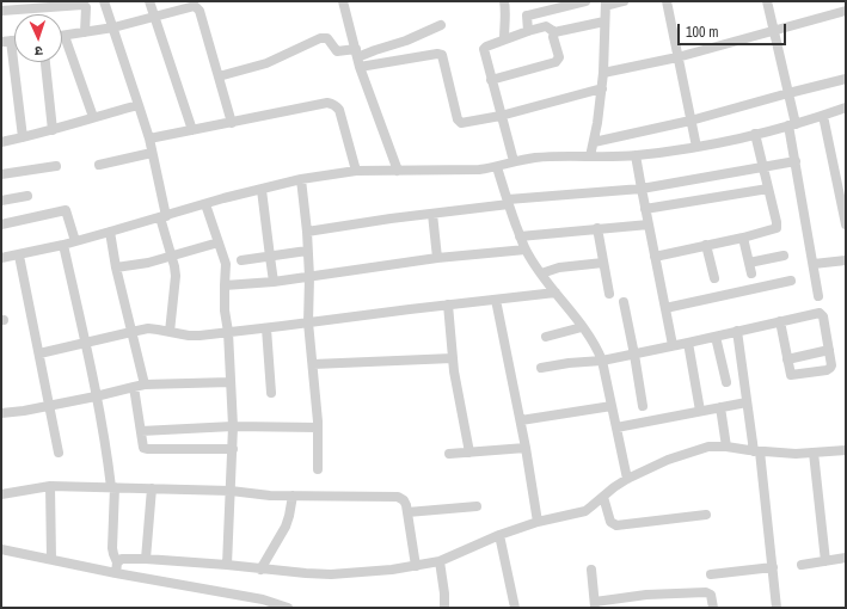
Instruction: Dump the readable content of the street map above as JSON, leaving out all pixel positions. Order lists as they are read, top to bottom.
{
  "scale_bar": "100 m",
  "north": "bottom"
}
